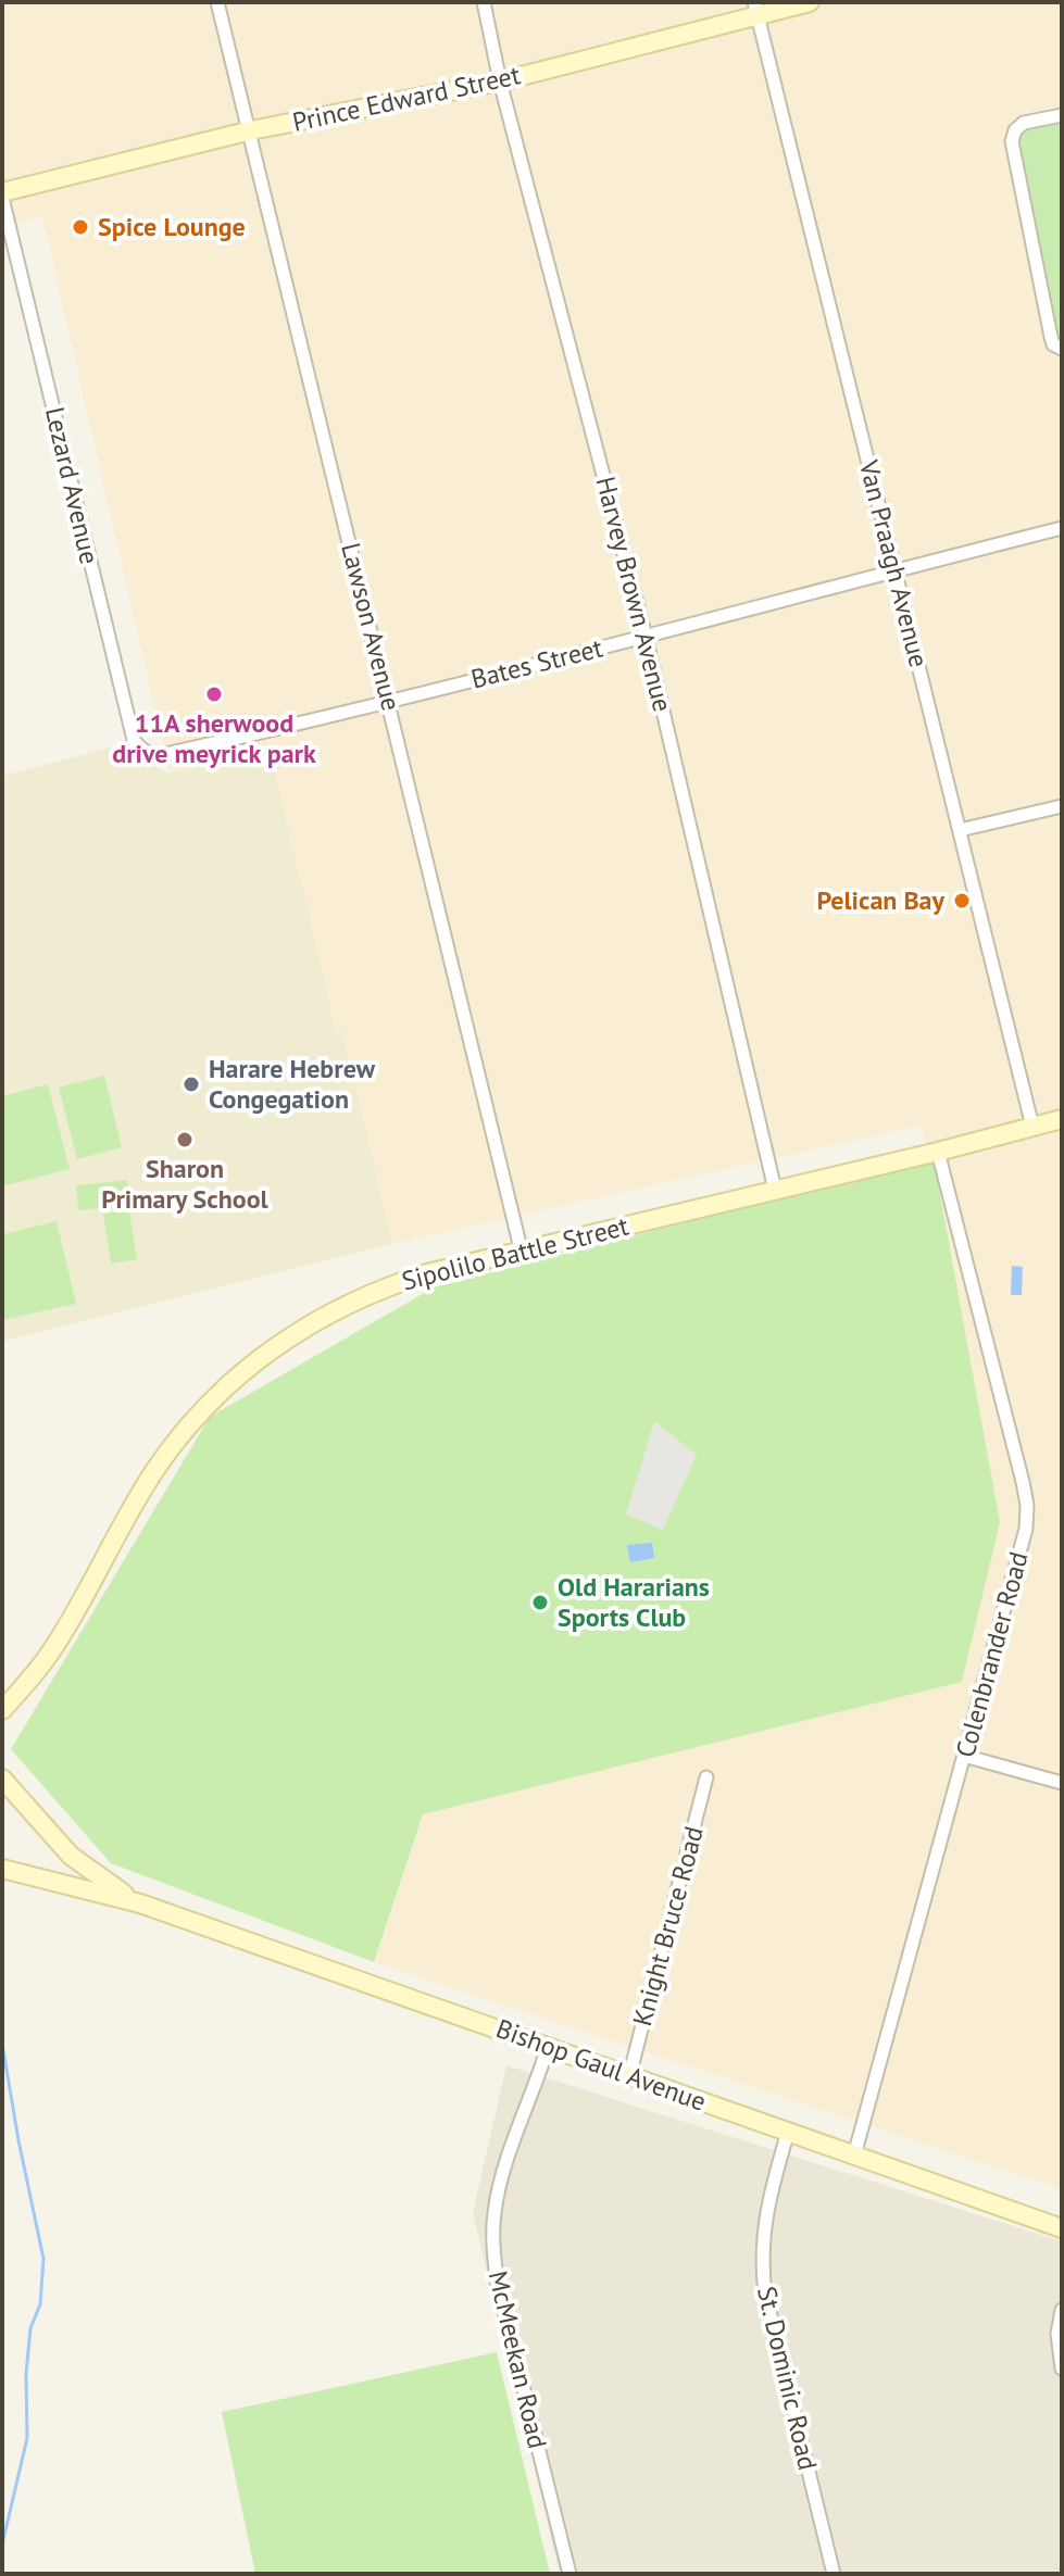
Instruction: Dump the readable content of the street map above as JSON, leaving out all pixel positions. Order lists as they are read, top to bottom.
{
  "streets": {
    "main road": ["Prince Edward Street", "Sipolilo Battle Street", "Bishop Gaul Avenue"],
    "street": [
      "Lezard Avenue",
      "Van Praagh Avenue",
      "Harvey Brown Avenue",
      "Lawson Avenue",
      "Bates Street",
      "Colenbrander Road",
      "Knight Bruce Road",
      "McMeekan Road",
      "St. Dominic Road"
    ]
  },
  "crossings": [
    ["Prince Edward Street", "Lezard Avenue"],
    ["Prince Edward Street", "Van Praagh Avenue"],
    ["Prince Edward Street", "Harvey Brown Avenue"],
    ["Prince Edward Street", "Lawson Avenue"],
    ["Lezard Avenue", "Bates Street"],
    ["Van Praagh Avenue", "Bates Street"],
    ["Van Praagh Avenue", "Sipolilo Battle Street"],
    ["Harvey Brown Avenue", "Bates Street"],
    ["Harvey Brown Avenue", "Sipolilo Battle Street"],
    ["Lawson Avenue", "Bates Street"],
    ["Lawson Avenue", "Sipolilo Battle Street"],
    ["Sipolilo Battle Street", "Colenbrander Road"],
    ["Colenbrander Road", "Bishop Gaul Avenue"],
    ["Knight Bruce Road", "Bishop Gaul Avenue"],
    ["Bishop Gaul Avenue", "McMeekan Road"],
    ["Bishop Gaul Avenue", "St. Dominic Road"]
  ],
  "places": [
    "Spice Lounge",
    "11A sherwood drive meyrick park",
    "Pelican Bay",
    "Harare Hebrew Congegation",
    "Sharon Primary School",
    "Old Hararians Sports Club"
  ]
}
